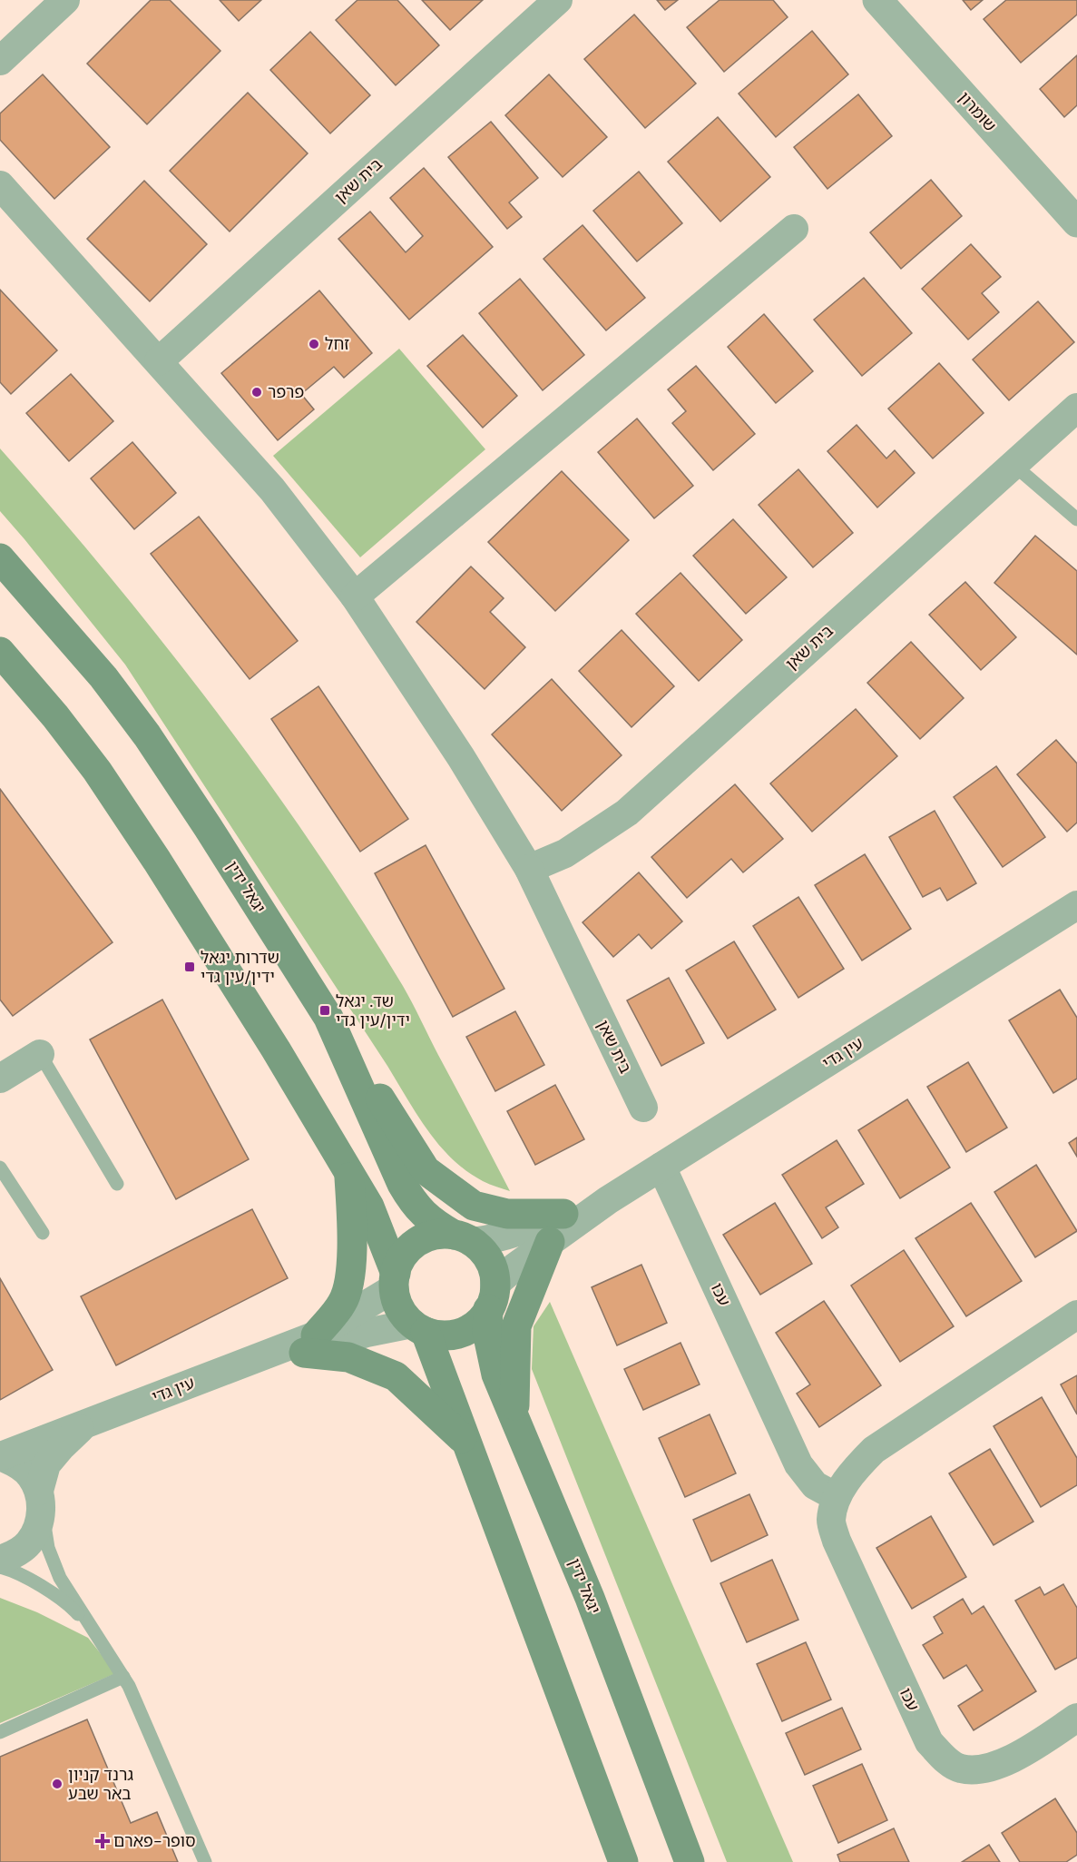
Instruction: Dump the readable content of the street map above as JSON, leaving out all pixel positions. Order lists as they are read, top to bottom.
{
  "streets": {
    "main road": ["יגאל ידין"],
    "street": [
      "שומרון",
      "בית שאן",
      "עין גדי",
      "עכו"
    ]
  },
  "crossings": [
    ["יגאל ידין", "עין גדי"],
    ["עין גדי", "עכו"]
  ],
  "places": {
    "other": ["זחל", "פרפר", "גרנד קניון באר שבע"],
    "transit": ["שדרות יגאל ידין/עין גדי", "שד. יגאל ידין/עין גדי"],
    "health": ["סופר-פארם"]
  }
}
